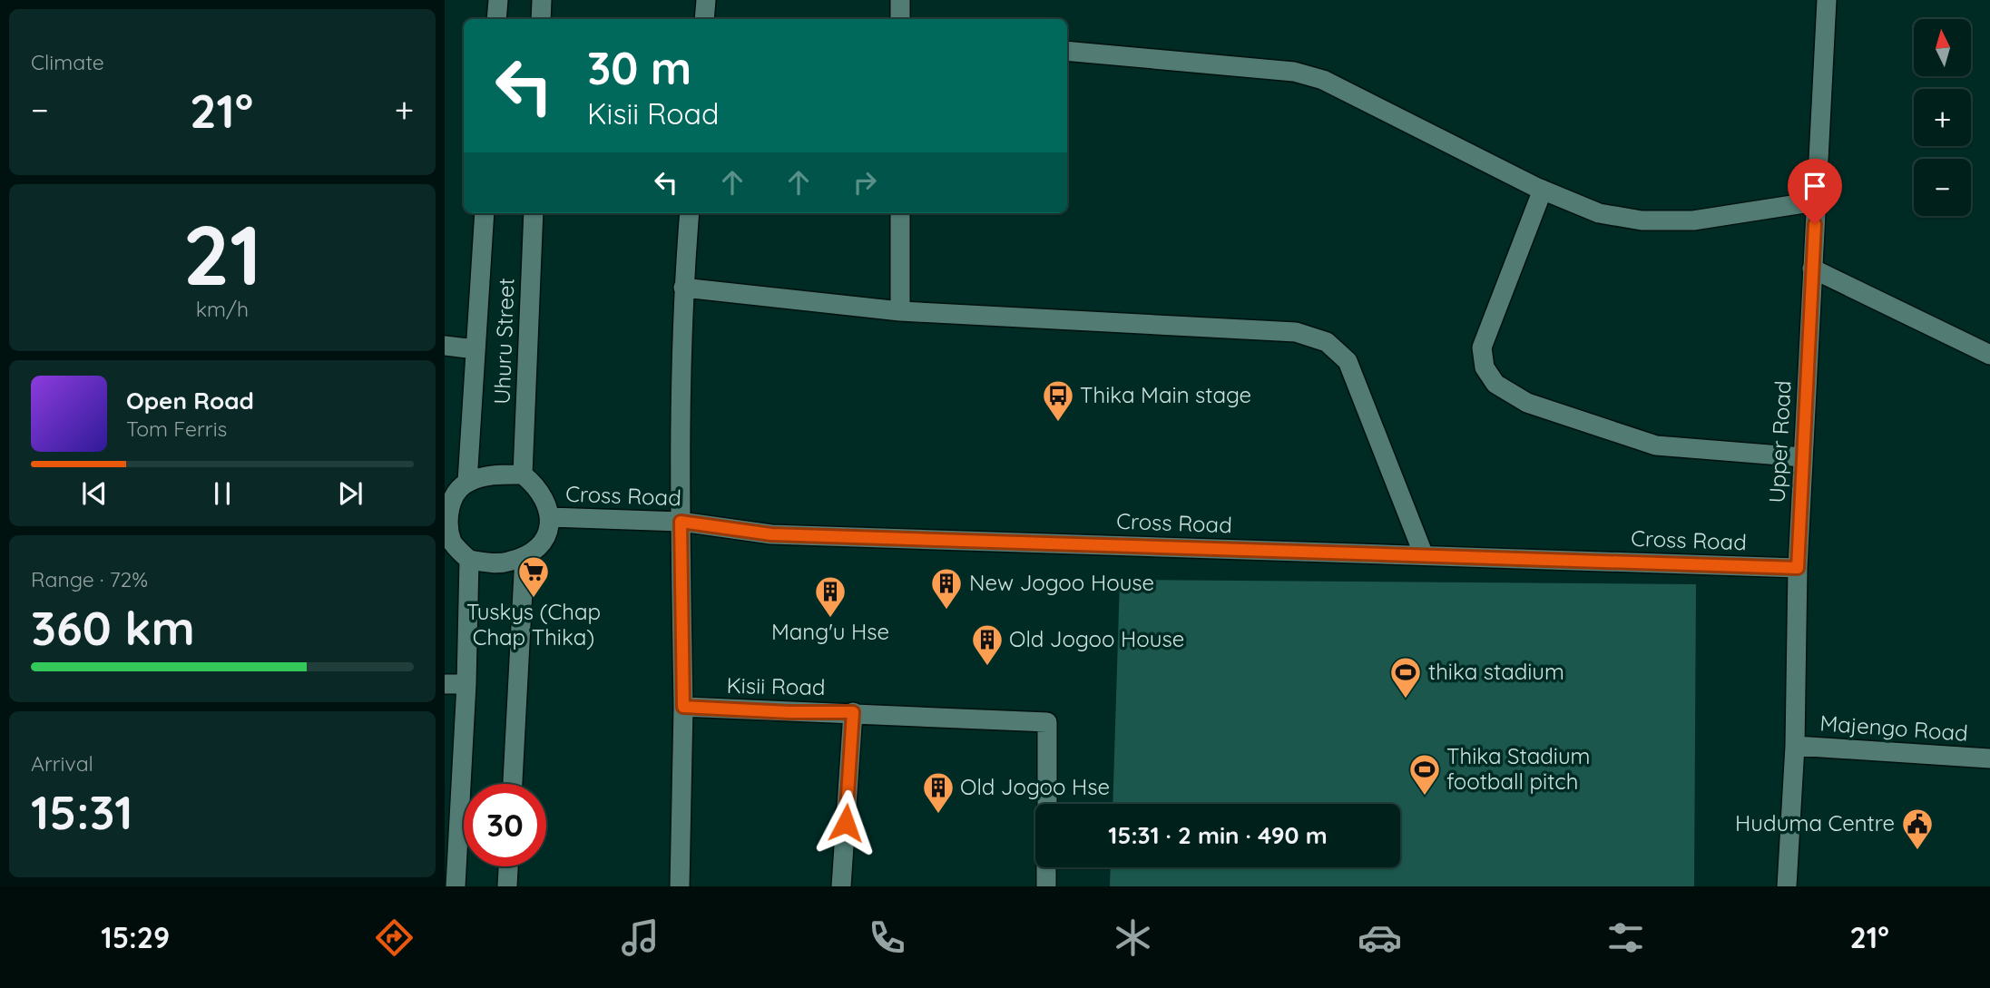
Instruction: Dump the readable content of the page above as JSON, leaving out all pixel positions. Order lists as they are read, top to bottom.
{
  "streets": {
    "street": [
      "Uhuru Street",
      "Upper Road",
      "Cross Road",
      "Kisii Road",
      "Majengo Road"
    ]
  },
  "crossings": [
    ["Uhuru Street", "Cross Road"],
    ["Upper Road", "Cross Road"],
    ["Upper Road", "Majengo Road"]
  ],
  "places": {
    "bus stop": ["Thika Main stage"],
    "supermarket": ["Tuskys (Chap Chap Thika)"],
    "building": [
      "New Jogoo House",
      "Mang'u Hse",
      "Old Jogoo House",
      "Old Jogoo Hse"
    ],
    "sports": ["thika stadium", "Thika Stadium football pitch"],
    "public building": ["Huduma Centre"]
  },
  "north": "top",
  "page": {
    "tile": [
      "Climate",
      ["21", "km/h"],
      ["Range · 72%", "360 km"],
      ["Arrival", "15:31"]
    ],
    "map_buttons": ["+", "−"],
    "turn": ["30 m", "Kisii Road"],
    "heat": ["−", "21°", "+"],
    "song": ["Open Road", "Tom Ferris"],
    "limit": "30",
    "trip": "15:31 · 2 min · 490 m",
    "tabs": ["15:29", "21°"]
  }
}
